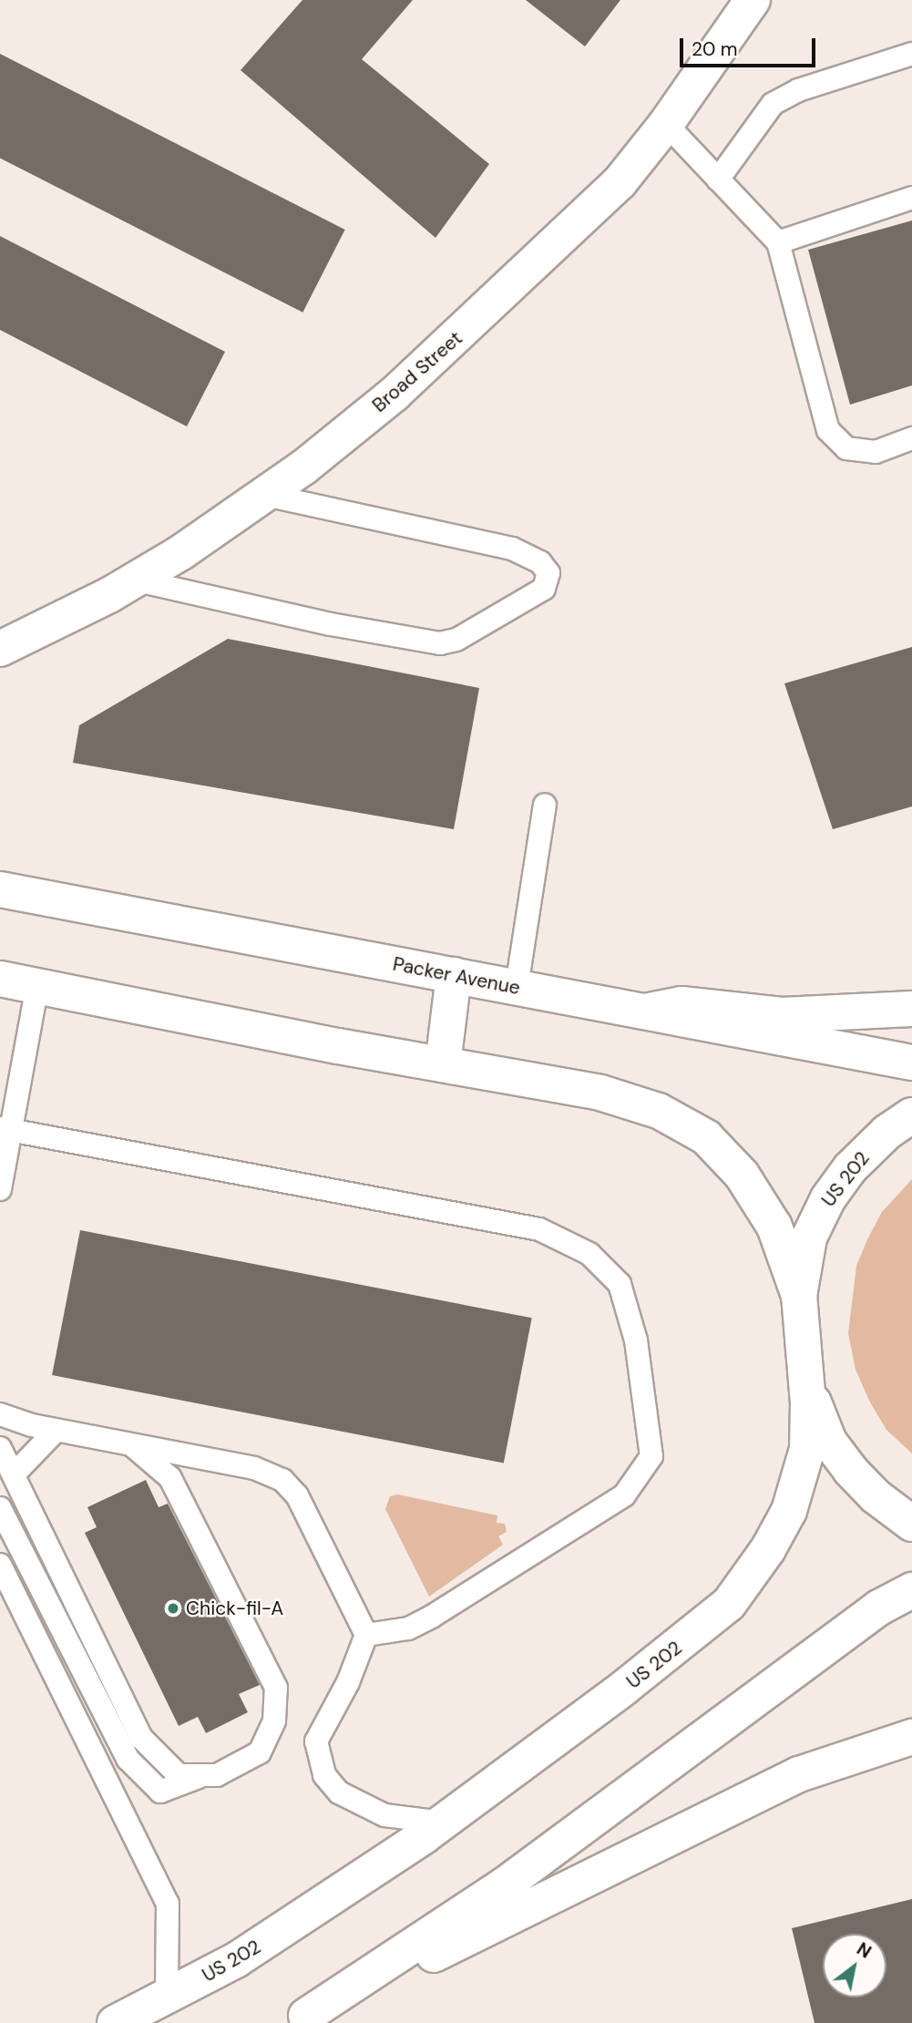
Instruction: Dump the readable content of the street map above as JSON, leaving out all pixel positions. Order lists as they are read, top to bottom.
{
  "streets": {
    "main road": ["Broad Street", "Packer Avenue", "US 202"]
  },
  "places": ["Chick-fil-A"],
  "scale_bar": "20 m",
  "north": "top right"
}
